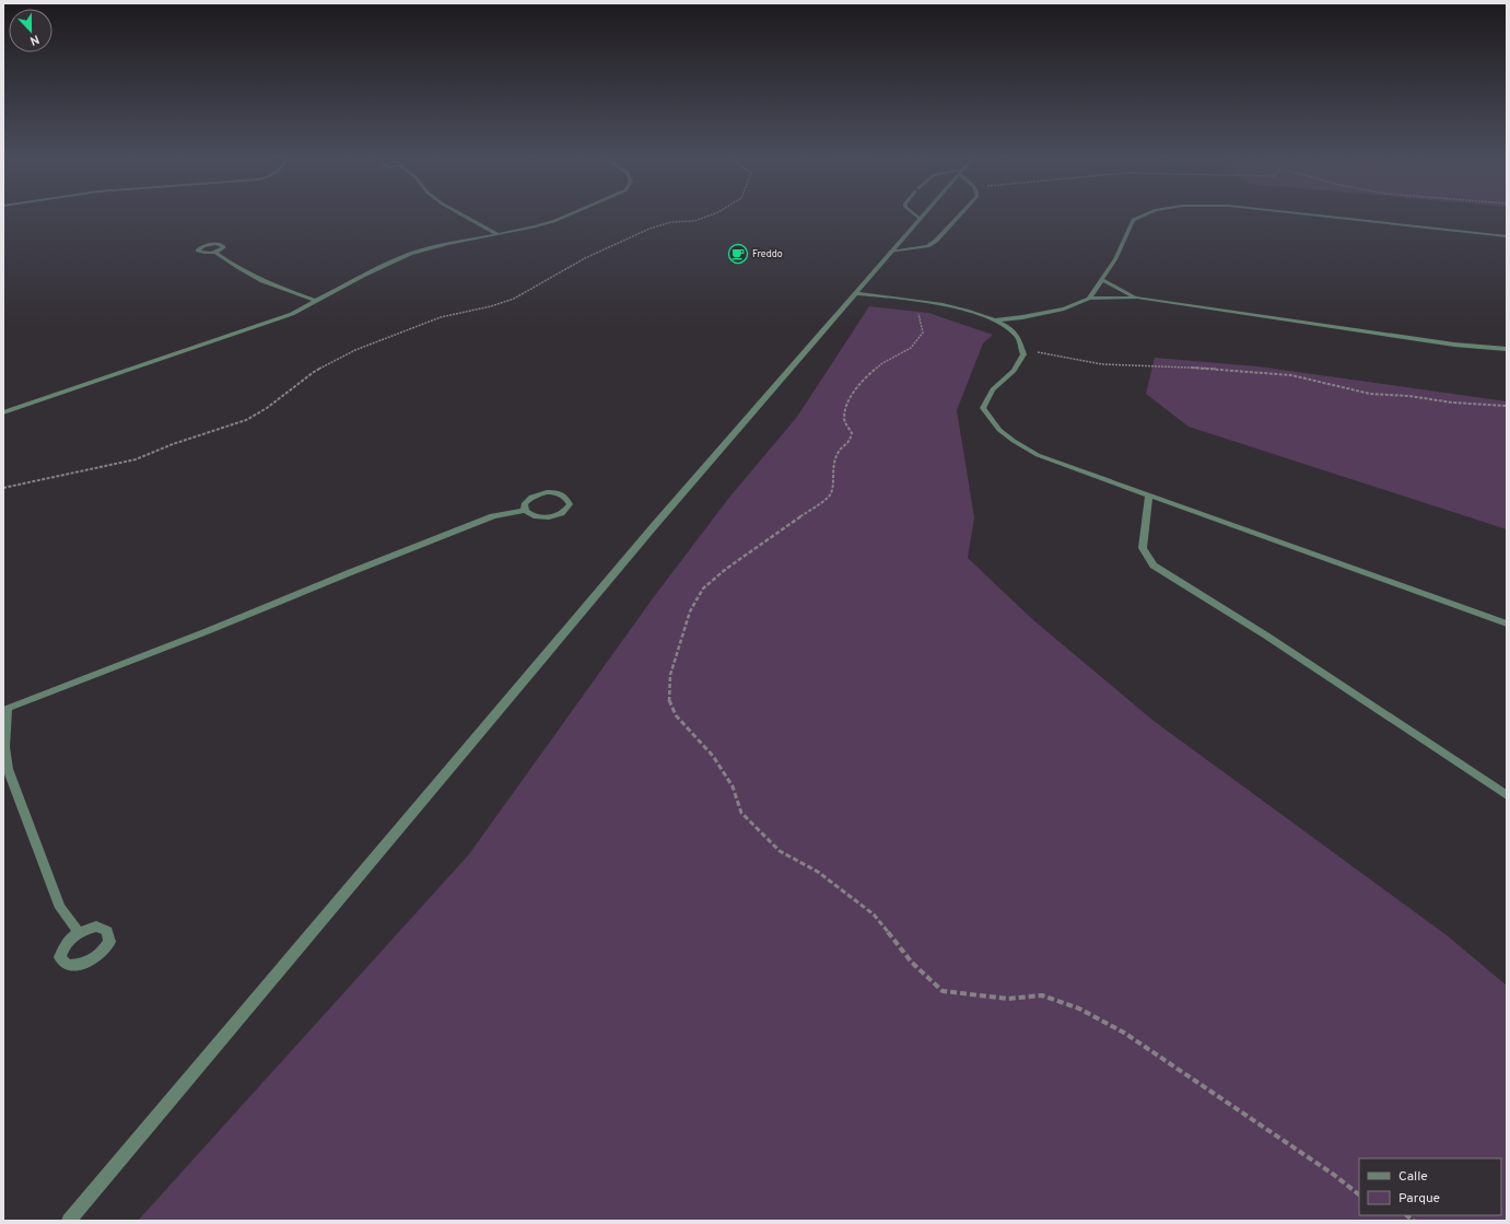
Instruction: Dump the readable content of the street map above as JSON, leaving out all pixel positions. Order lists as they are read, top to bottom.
{
  "places": {
    "cafe": ["Freddo"]
  },
  "legend": ["Calle", "Parque"],
  "north": "bottom"
}
